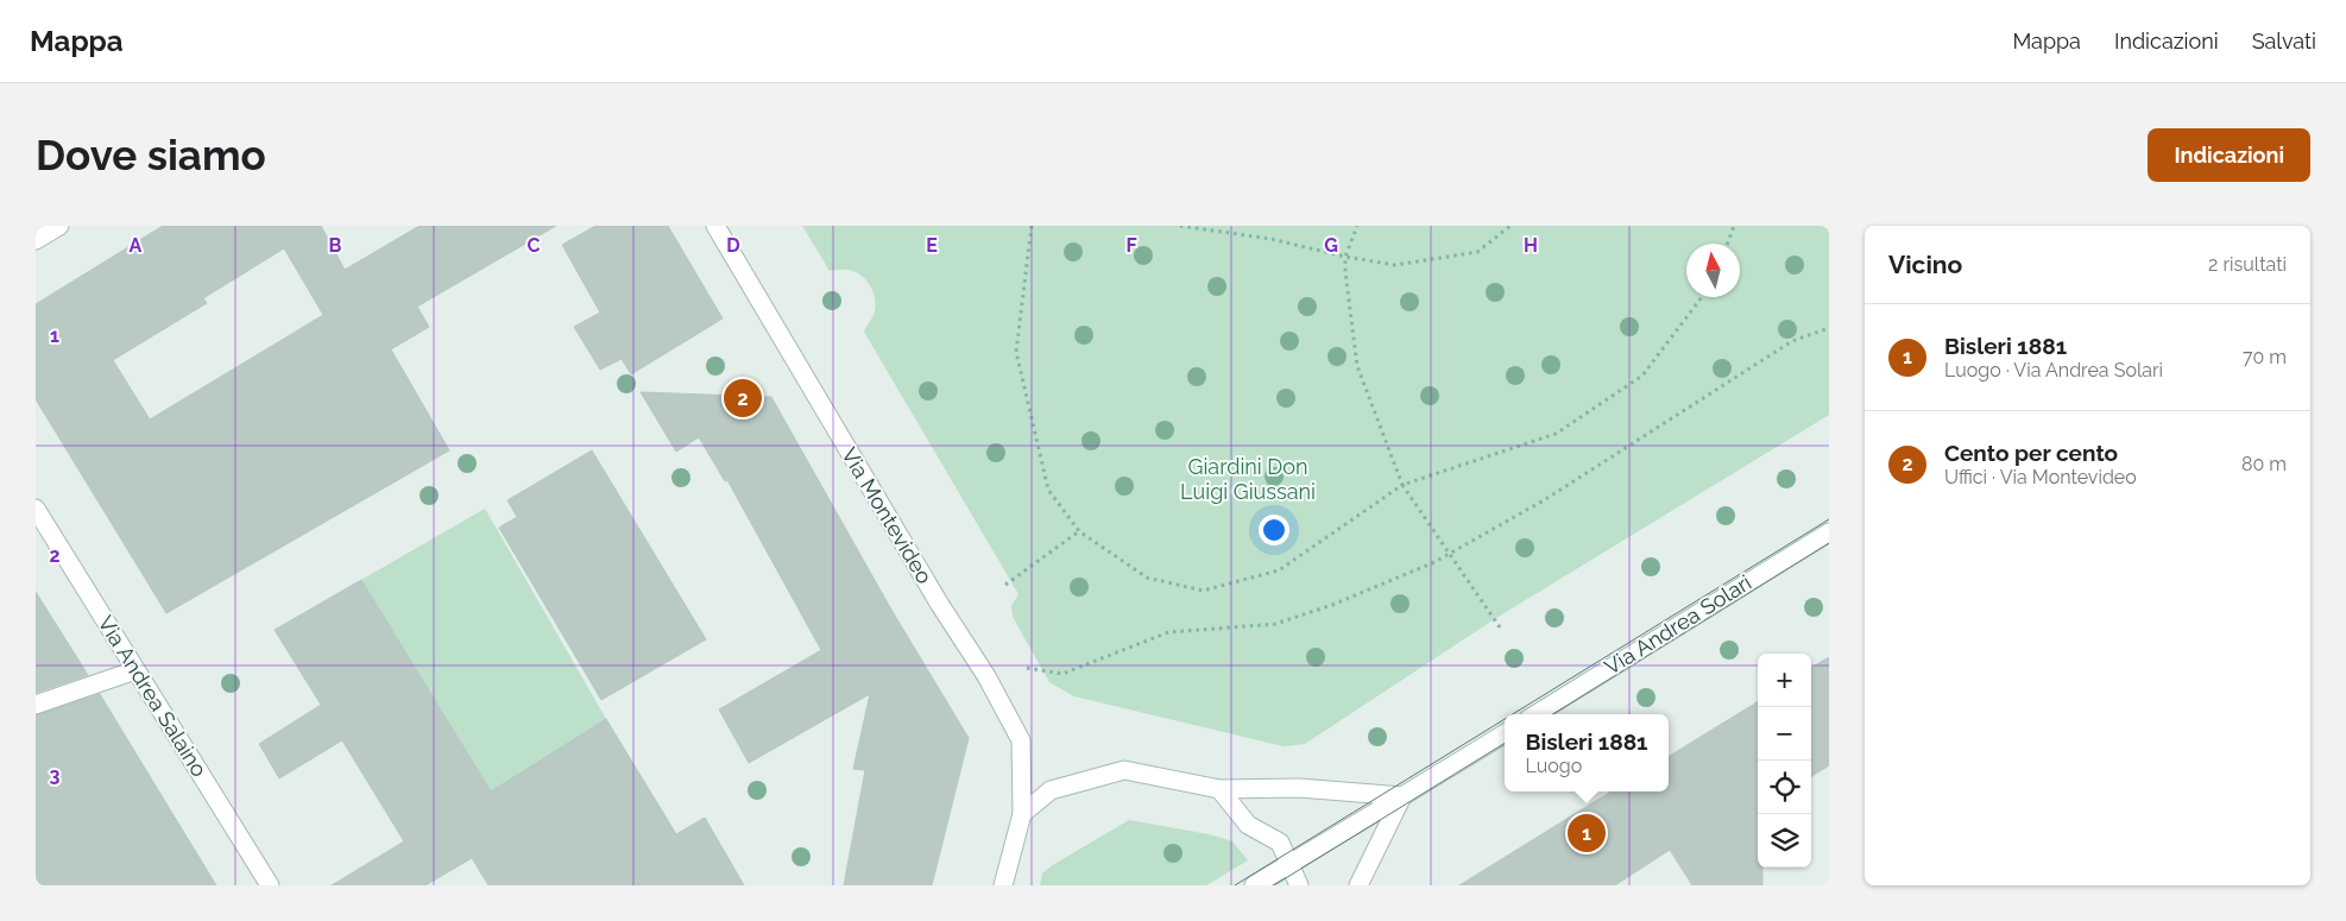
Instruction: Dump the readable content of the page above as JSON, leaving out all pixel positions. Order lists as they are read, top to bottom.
{
  "streets": {
    "street": ["Via Montevideo", "Via Andrea Solari", "Via Andrea Salaino"]
  },
  "parks": ["Giardini Don Luigi Giussani"],
  "north": "top",
  "page": {
    "header": "Mappa",
    "nav": ["Mappa", "Indicazioni", "Salvati"],
    "buttons": "Indicazioni",
    "title": "Dove siamo",
    "heading": ["Vicino", "2 risultati"],
    "list": [
      {
        "mark": "1",
        "name": "Bisleri 1881",
        "note": "Luogo · Via Andrea Solari",
        "value": "70 m"
      },
      {
        "mark": "2",
        "name": "Cento per cento",
        "note": "Uffici · Via Montevideo",
        "value": "80 m"
      }
    ],
    "pins": ["2", "1"],
    "map_buttons": ["+", "−"],
    "popup": ["Bisleri 1881", "Luogo"]
  },
  "grid": {
    "columns": [
      "A",
      "B",
      "C",
      "D",
      "E",
      "F",
      "G",
      "H"
    ],
    "rows": ["1", "2", "3"]
  }
}
